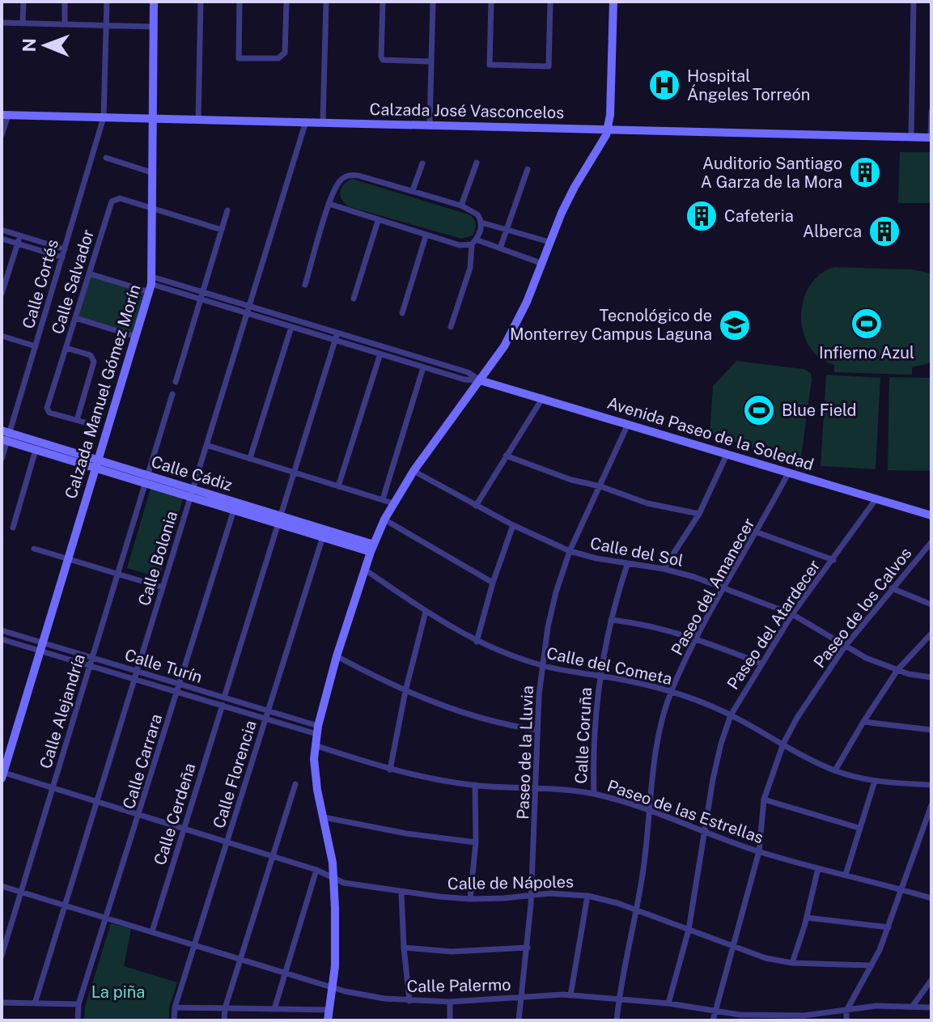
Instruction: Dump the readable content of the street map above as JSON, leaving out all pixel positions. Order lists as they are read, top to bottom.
{
  "streets": {
    "main road": [
      "Calzada José Vasconcelos",
      "Calzada Manuel Gómez Morín",
      "Avenida Paseo de la Soledad",
      "Calle Cádiz"
    ],
    "street": [
      "Calle Salvador",
      "Calle Cortés",
      "Calle del Sol",
      "Calle Bolonia",
      "Paseo del Amanecer",
      "Paseo de los Calvos",
      "Paseo del Atardecer",
      "Calle Turín",
      "Calle del Cometa",
      "Calle Alejandría",
      "Calle Coruña",
      "Paseo de la Lluvia",
      "Calle Carrara",
      "Calle Florencia",
      "Paseo de las Estrellas",
      "Calle Cerdeña",
      "Calle de Nápoles",
      "Calle Palermo"
    ]
  },
  "crossings": [
    ["Calzada José Vasconcelos", "Calle Cortés"],
    ["Calzada José Vasconcelos", "Calzada Manuel Gómez Morín"],
    ["Calzada José Vasconcelos", "Calle Bolonia"],
    ["Calle Salvador", "Calzada Manuel Gómez Morín"],
    ["Calle Cortés", "Calle Cádiz"],
    ["Calzada Manuel Gómez Morín", "Avenida Paseo de la Soledad"],
    ["Calzada Manuel Gómez Morín", "Calle Cádiz"],
    ["Calzada Manuel Gómez Morín", "Calle Turín"],
    ["Calzada Manuel Gómez Morín", "Calle de Nápoles"],
    ["Avenida Paseo de la Soledad", "Calle Bolonia"],
    ["Avenida Paseo de la Soledad", "Paseo del Amanecer"],
    ["Avenida Paseo de la Soledad", "Paseo del Atardecer"],
    ["Avenida Paseo de la Soledad", "Paseo de la Lluvia"],
    ["Avenida Paseo de la Soledad", "Calle Cerdeña"],
    ["Calle Cádiz", "Calle Bolonia"],
    ["Calle Cádiz", "Calle Alejandría"],
    ["Calle Cádiz", "Calle Carrara"],
    ["Calle Cádiz", "Calle Florencia"],
    ["Calle Cádiz", "Calle Cerdeña"],
    ["Calle del Sol", "Paseo del Amanecer"],
    ["Calle del Sol", "Paseo de los Calvos"],
    ["Calle del Sol", "Paseo del Atardecer"],
    ["Calle del Sol", "Calle Coruña"],
    ["Calle del Sol", "Paseo de la Lluvia"],
    ["Calle Bolonia", "Calle Turín"],
    ["Calle Bolonia", "Calle de Nápoles"],
    ["Calle Bolonia", "Calle Palermo"],
    ["Paseo del Amanecer", "Calle del Cometa"],
    ["Paseo del Amanecer", "Paseo de las Estrellas"],
    ["Paseo del Amanecer", "Calle de Nápoles"],
    ["Paseo del Amanecer", "Calle Palermo"],
    ["Paseo de los Calvos", "Calle del Cometa"],
    ["Paseo de los Calvos", "Paseo de las Estrellas"],
    ["Paseo de los Calvos", "Calle de Nápoles"],
    ["Paseo de los Calvos", "Calle Palermo"],
    ["Paseo del Atardecer", "Calle del Cometa"],
    ["Paseo del Atardecer", "Paseo de las Estrellas"],
    ["Paseo del Atardecer", "Calle de Nápoles"],
    ["Paseo del Atardecer", "Calle Palermo"],
    ["Calle Turín", "Calle Alejandría"],
    ["Calle Turín", "Calle Carrara"],
    ["Calle Turín", "Calle Florencia"],
    ["Calle Turín", "Calle Cerdeña"],
    ["Calle del Cometa", "Calle Coruña"],
    ["Calle del Cometa", "Paseo de la Lluvia"],
    ["Calle Alejandría", "Calle de Nápoles"],
    ["Calle Alejandría", "Calle Palermo"],
    ["Calle Coruña", "Paseo de las Estrellas"],
    ["Paseo de la Lluvia", "Paseo de las Estrellas"],
    ["Paseo de la Lluvia", "Calle de Nápoles"],
    ["Paseo de la Lluvia", "Calle Palermo"],
    ["Calle Carrara", "Calle de Nápoles"],
    ["Calle Carrara", "Calle Palermo"],
    ["Calle Florencia", "Calle de Nápoles"],
    ["Calle Florencia", "Calle Palermo"],
    ["Calle Cerdeña", "Calle de Nápoles"],
    ["Calle Cerdeña", "Calle Palermo"]
  ],
  "parks": ["La piña"],
  "places": {
    "hospital": ["Hospital Ángeles Torreón"],
    "building": ["Auditorio Santiago A Garza de la Mora", "Cafeteria", "Alberca"],
    "sports": ["Infierno Azul", "Blue Field"],
    "school or university": ["Tecnológico de Monterrey Campus Laguna"]
  },
  "north": "left"
}
